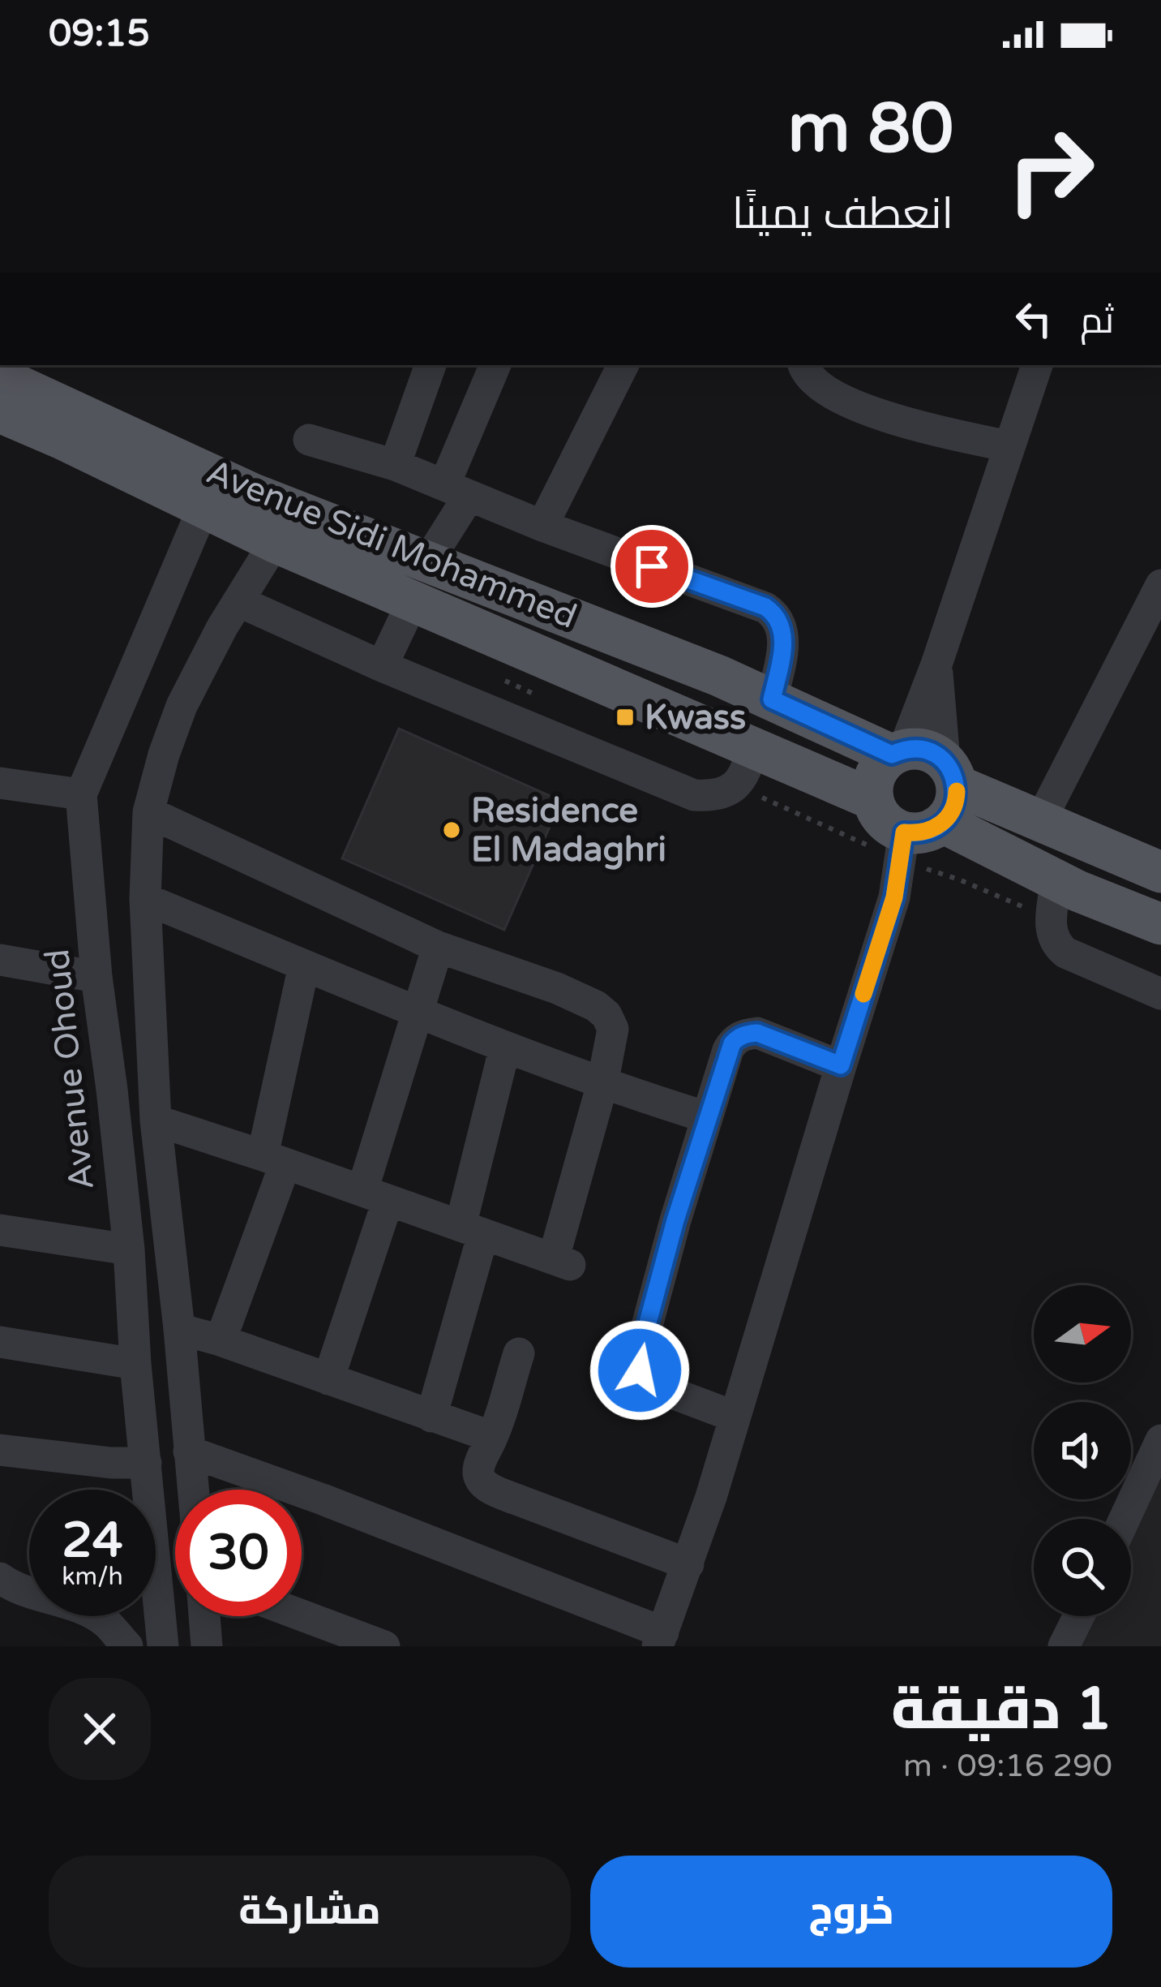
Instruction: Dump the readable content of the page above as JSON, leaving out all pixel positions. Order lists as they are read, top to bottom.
{
  "streets": {
    "main road": ["Avenue Sidi Mohammed"],
    "street": ["Avenue Ohoud"]
  },
  "crossings": [
    ["Avenue Sidi Mohammed", "Avenue Ohoud"]
  ],
  "places": {
    "transit": ["Kwass"],
    "other": ["Residence El Madaghri"]
  },
  "north": "right",
  "page": {
    "status": "09:15",
    "turn": ["80 m", "انعطف يمينًا"],
    "then": "ثم",
    "speed": "24 km/h",
    "limit": "30",
    "heading": ["1 دقيقة", "290 m · 09:16"],
    "buttons": ["خروج", "مشاركة"]
  }
}
